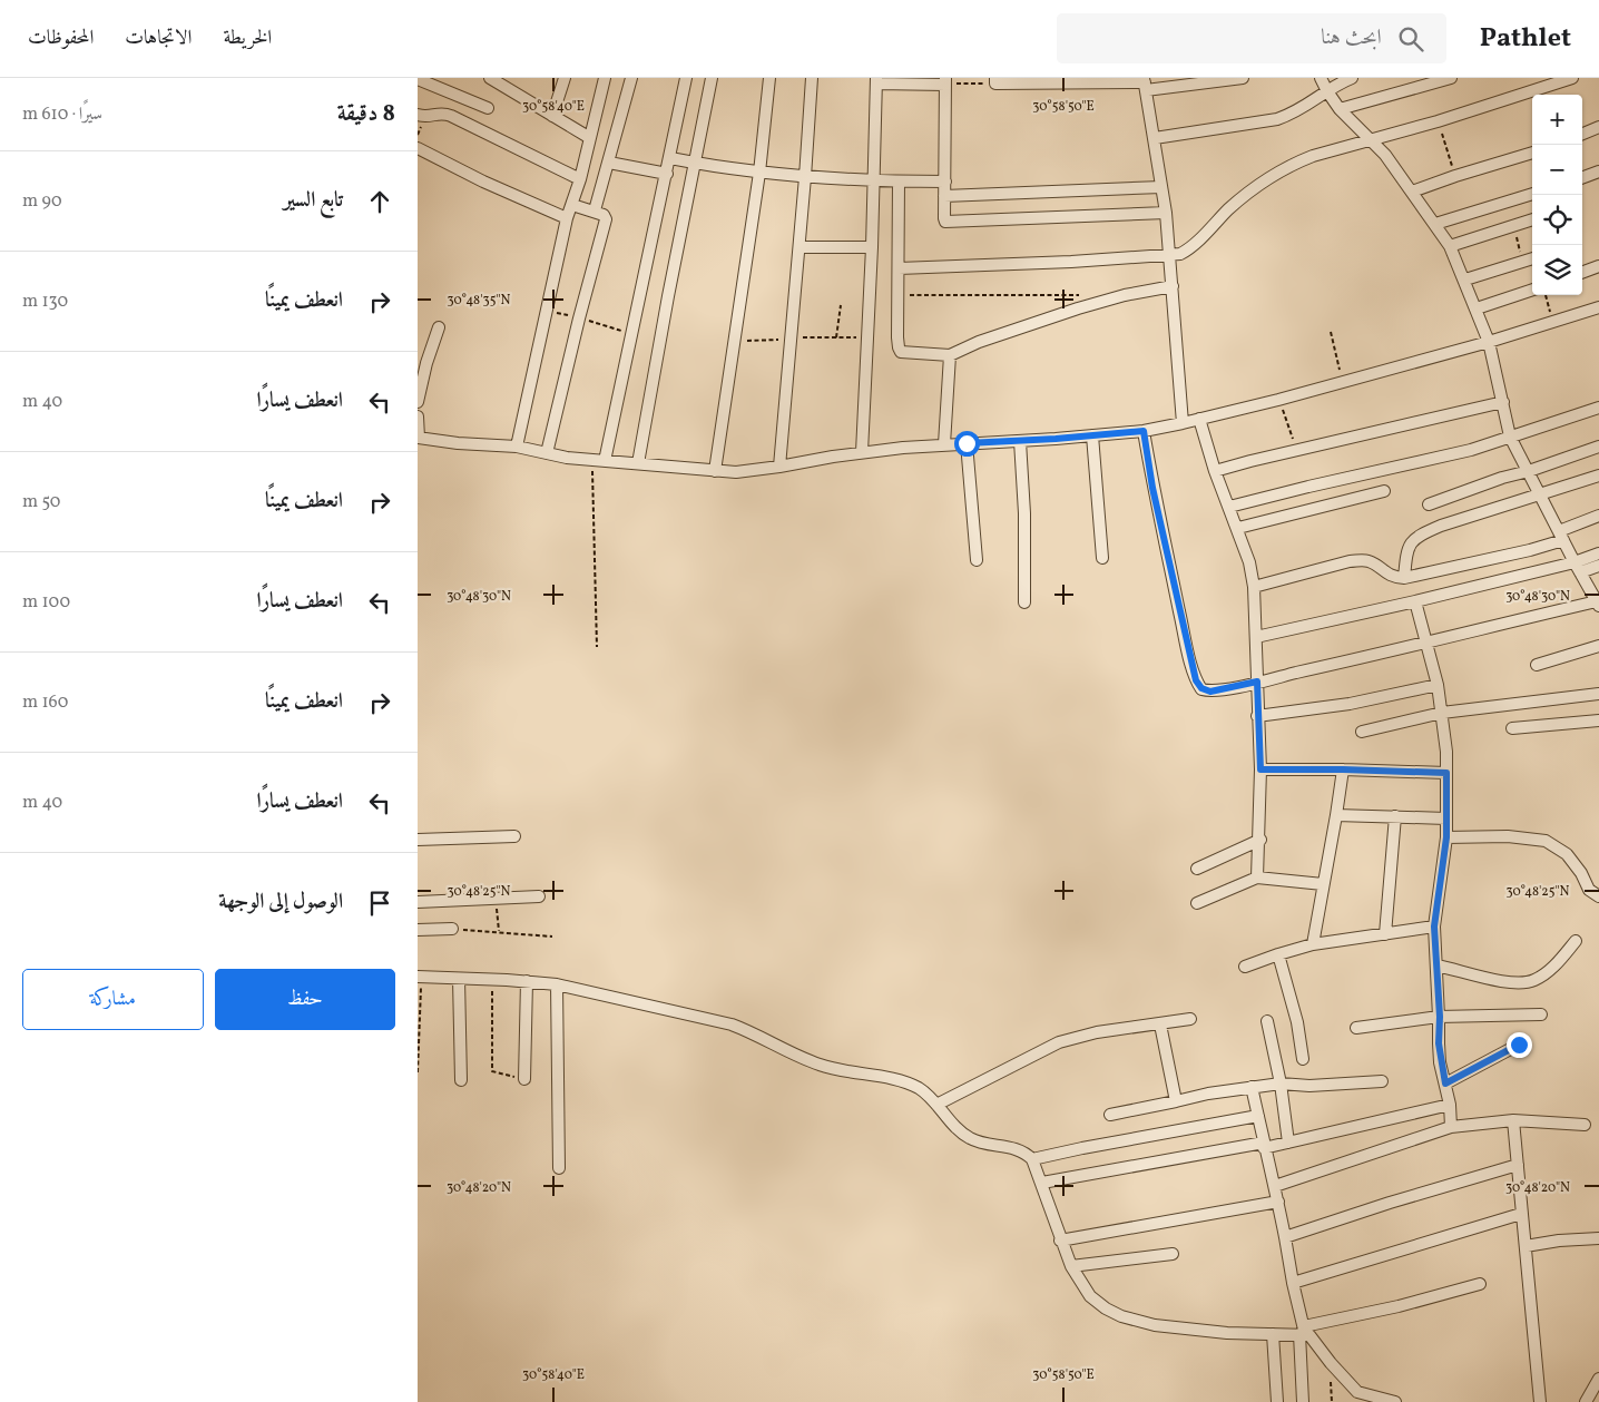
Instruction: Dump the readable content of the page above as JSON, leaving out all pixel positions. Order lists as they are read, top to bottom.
{
  "page": {
    "header": "Pathlet",
    "search": "ابحث هنا",
    "nav": ["الخريطة", "الاتجاهات", "المحفوظات"],
    "heading": ["8 دقيقة", "سيرًا · 610 m"],
    "map_buttons": ["+", "−"],
    "list": [
      ["تابع السير", "90 m"],
      ["انعطف يمينًا", "130 m"],
      ["انعطف يسارًا", "40 m"],
      ["انعطف يمينًا", "50 m"],
      ["انعطف يسارًا", "100 m"],
      ["انعطف يمينًا", "160 m"],
      ["انعطف يسارًا", "40 m"],
      "الوصول إلى الوجهة"
    ],
    "buttons": ["حفظ", "مشاركة"]
  },
  "coordinates": [
    "30°58'40\"E",
    "30°58'50\"E",
    "30°48'35\"N",
    "30°48'30\"N",
    "30°48'25\"N",
    "30°48'20\"N"
  ]
}
